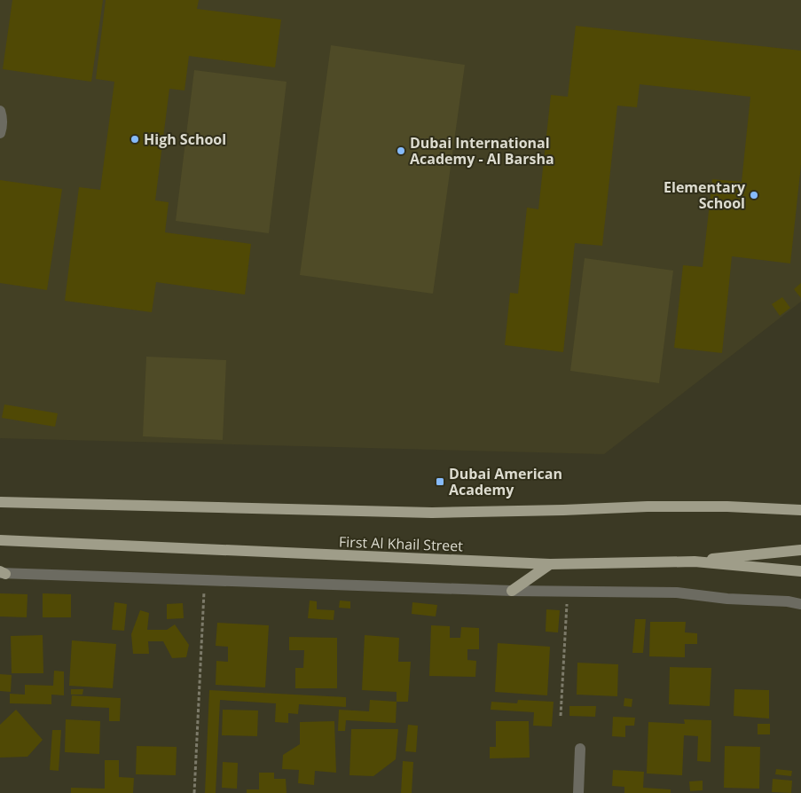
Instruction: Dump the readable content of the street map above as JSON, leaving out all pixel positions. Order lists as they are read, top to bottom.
{
  "streets": {
    "main road": ["First Al Khail Street"]
  },
  "places": {
    "other": ["High School", "Dubai International Academy - Al Barsha", "Elementary School"],
    "transit": ["Dubai American Academy"]
  }
}
